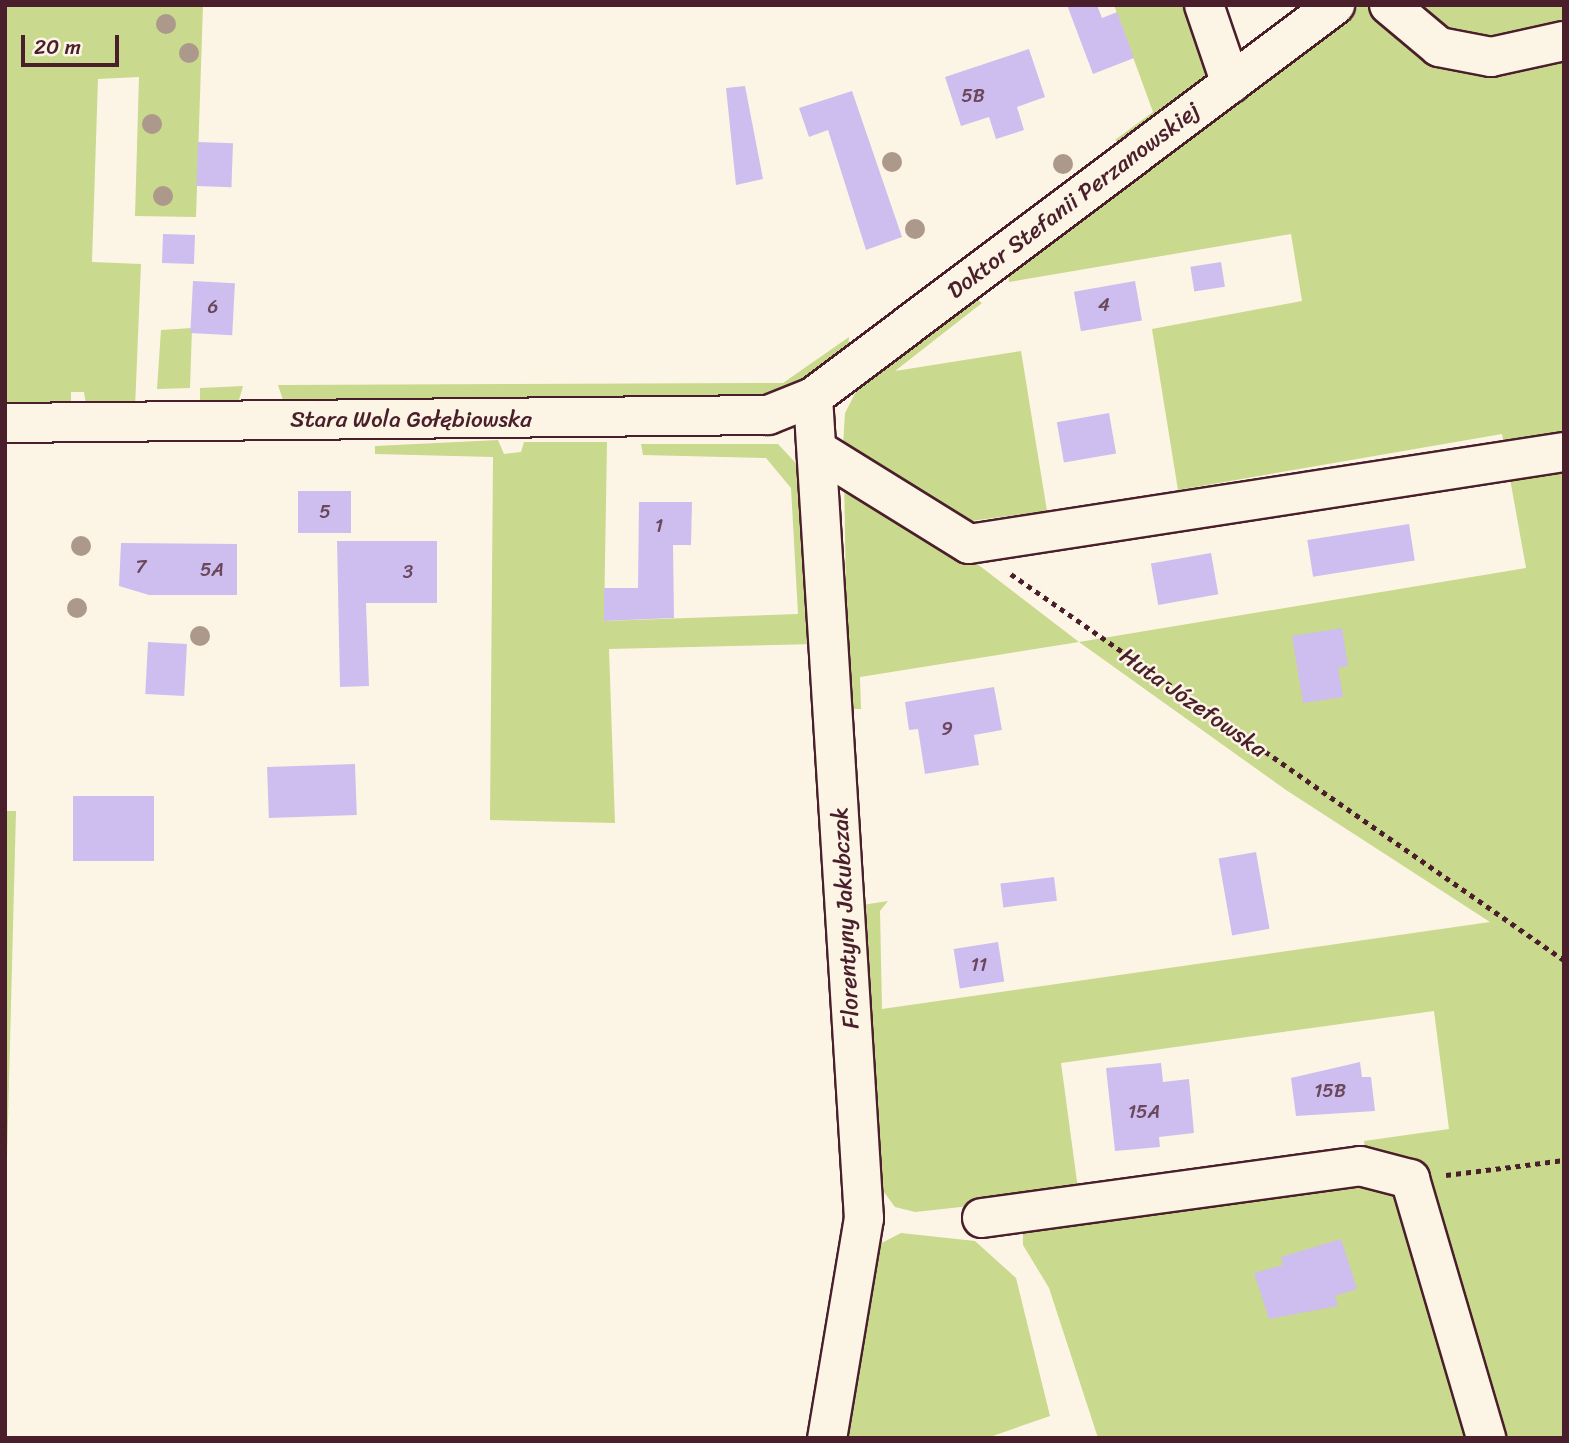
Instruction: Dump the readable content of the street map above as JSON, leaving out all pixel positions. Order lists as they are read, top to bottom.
{
  "streets": {
    "street": ["Doktor Stefanii Perzanowskiej", "Stara Wola Gołębiowska", "Florentyny Jakubczak"],
    "path": ["Huta Józefowska"]
  },
  "crossings": [
    ["Doktor Stefanii Perzanowskiej", "Stara Wola Gołębiowska"],
    ["Doktor Stefanii Perzanowskiej", "Florentyny Jakubczak"],
    ["Stara Wola Gołębiowska", "Florentyny Jakubczak"]
  ],
  "house_numbers": [
    "5B",
    "4",
    "6",
    "5",
    "1",
    "7",
    "5A",
    "3",
    "9",
    "11",
    "15B",
    "15A"
  ],
  "scale_bar": "20 m"
}
